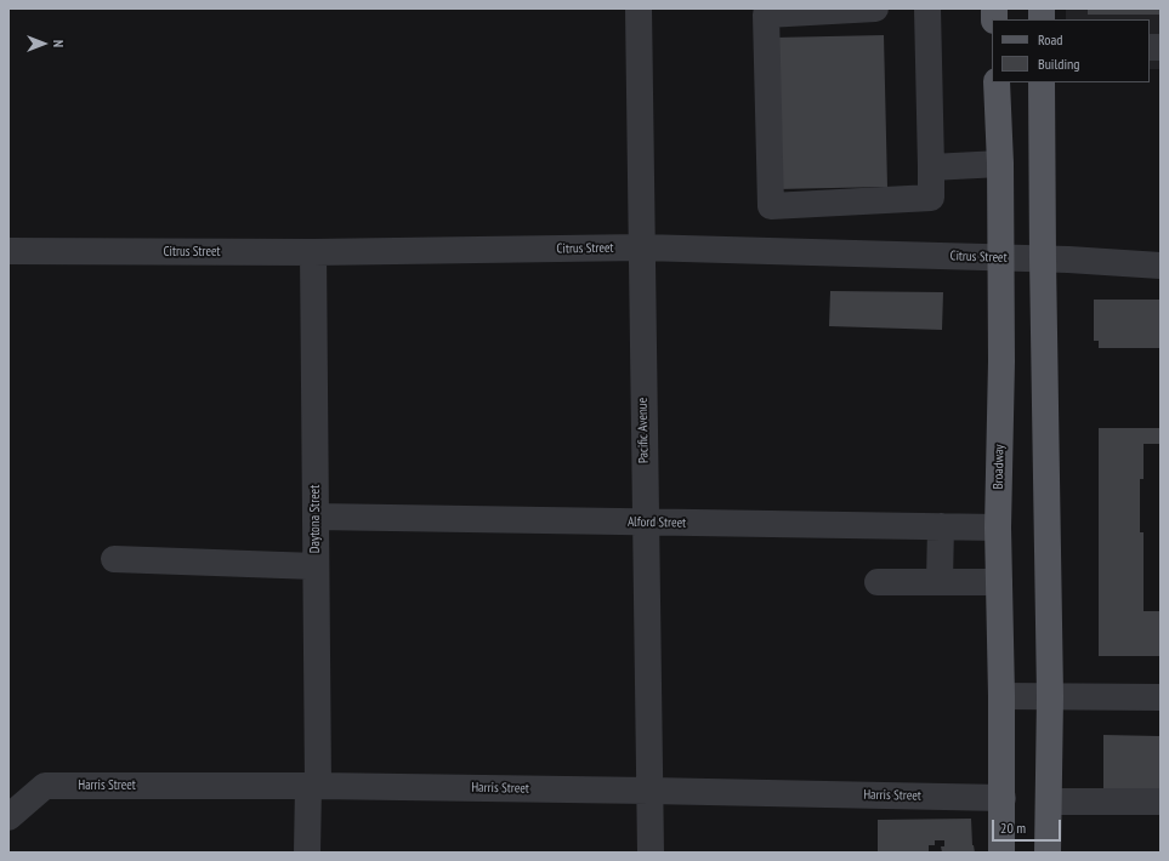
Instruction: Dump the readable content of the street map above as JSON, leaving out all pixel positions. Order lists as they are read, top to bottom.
{
  "streets": {
    "main road": ["Broadway"],
    "street": [
      "Citrus Street",
      "Pacific Avenue",
      "Daytona Street",
      "Alford Street",
      "Harris Street"
    ]
  },
  "crossings": [
    ["Citrus Street", "Pacific Avenue"],
    ["Citrus Street", "Broadway"],
    ["Citrus Street", "Daytona Street"],
    ["Pacific Avenue", "Alford Street"],
    ["Pacific Avenue", "Harris Street"],
    ["Broadway", "Alford Street"],
    ["Broadway", "Harris Street"],
    ["Daytona Street", "Alford Street"],
    ["Daytona Street", "Harris Street"]
  ],
  "legend": ["Road", "Building"],
  "scale_bar": "20 m",
  "north": "right"
}
